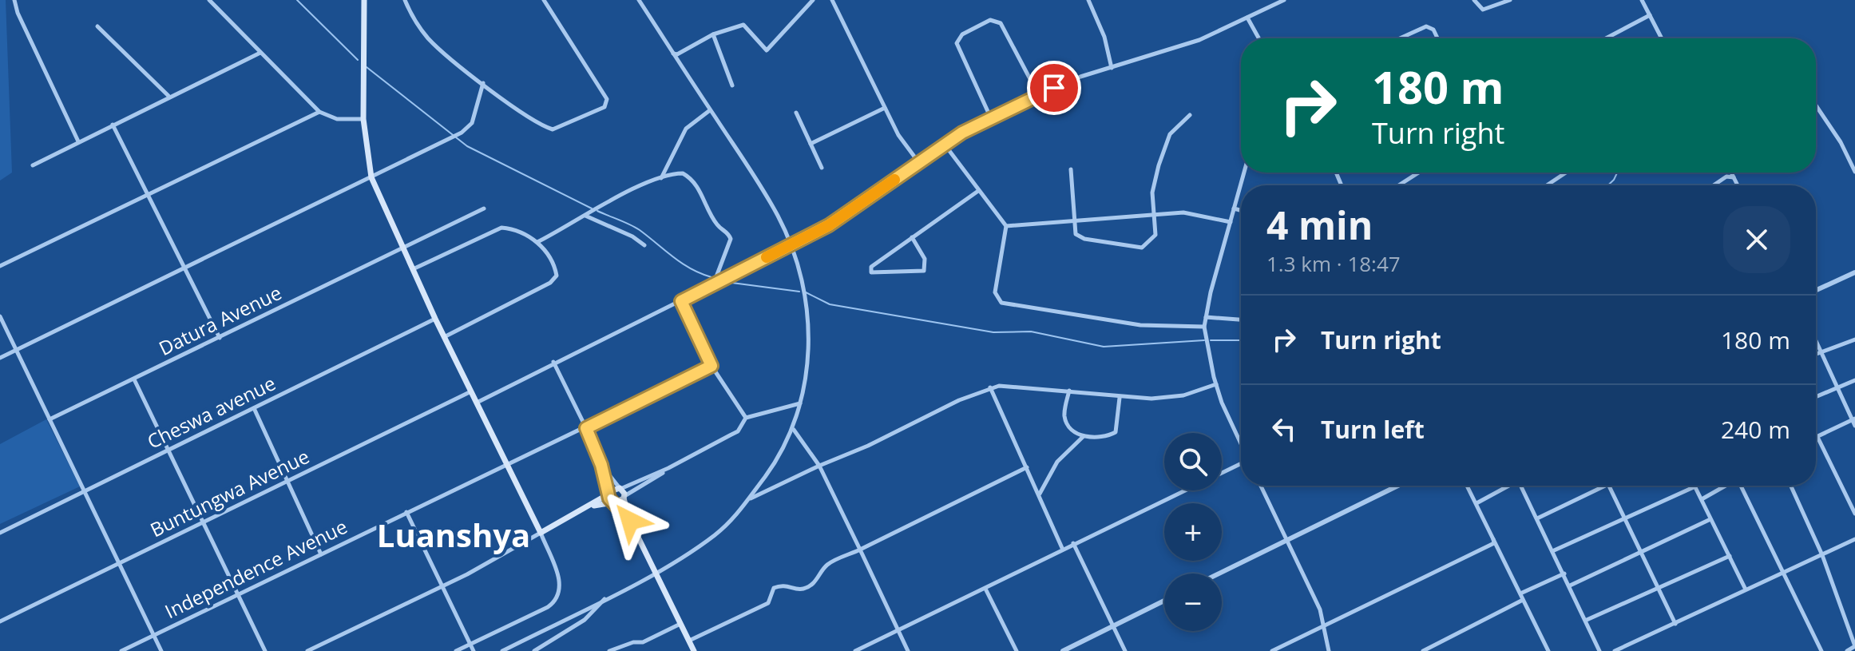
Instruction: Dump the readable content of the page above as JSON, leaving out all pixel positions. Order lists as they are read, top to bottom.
{
  "streets": {
    "street": [
      "Datura Avenue",
      "Cheswa avenue",
      "Buntungwa Avenue",
      "Independence Avenue"
    ]
  },
  "districts": ["Luanshya"],
  "page": {
    "turn": ["180 m", "Turn right"],
    "heading": ["4 min", "1.3 km · 18:47"],
    "list": [
      {
        "name": "Turn right",
        "value": "180 m"
      },
      {
        "name": "Turn left",
        "value": "240 m"
      }
    ],
    "map_buttons": ["+", "−"]
  }
}
